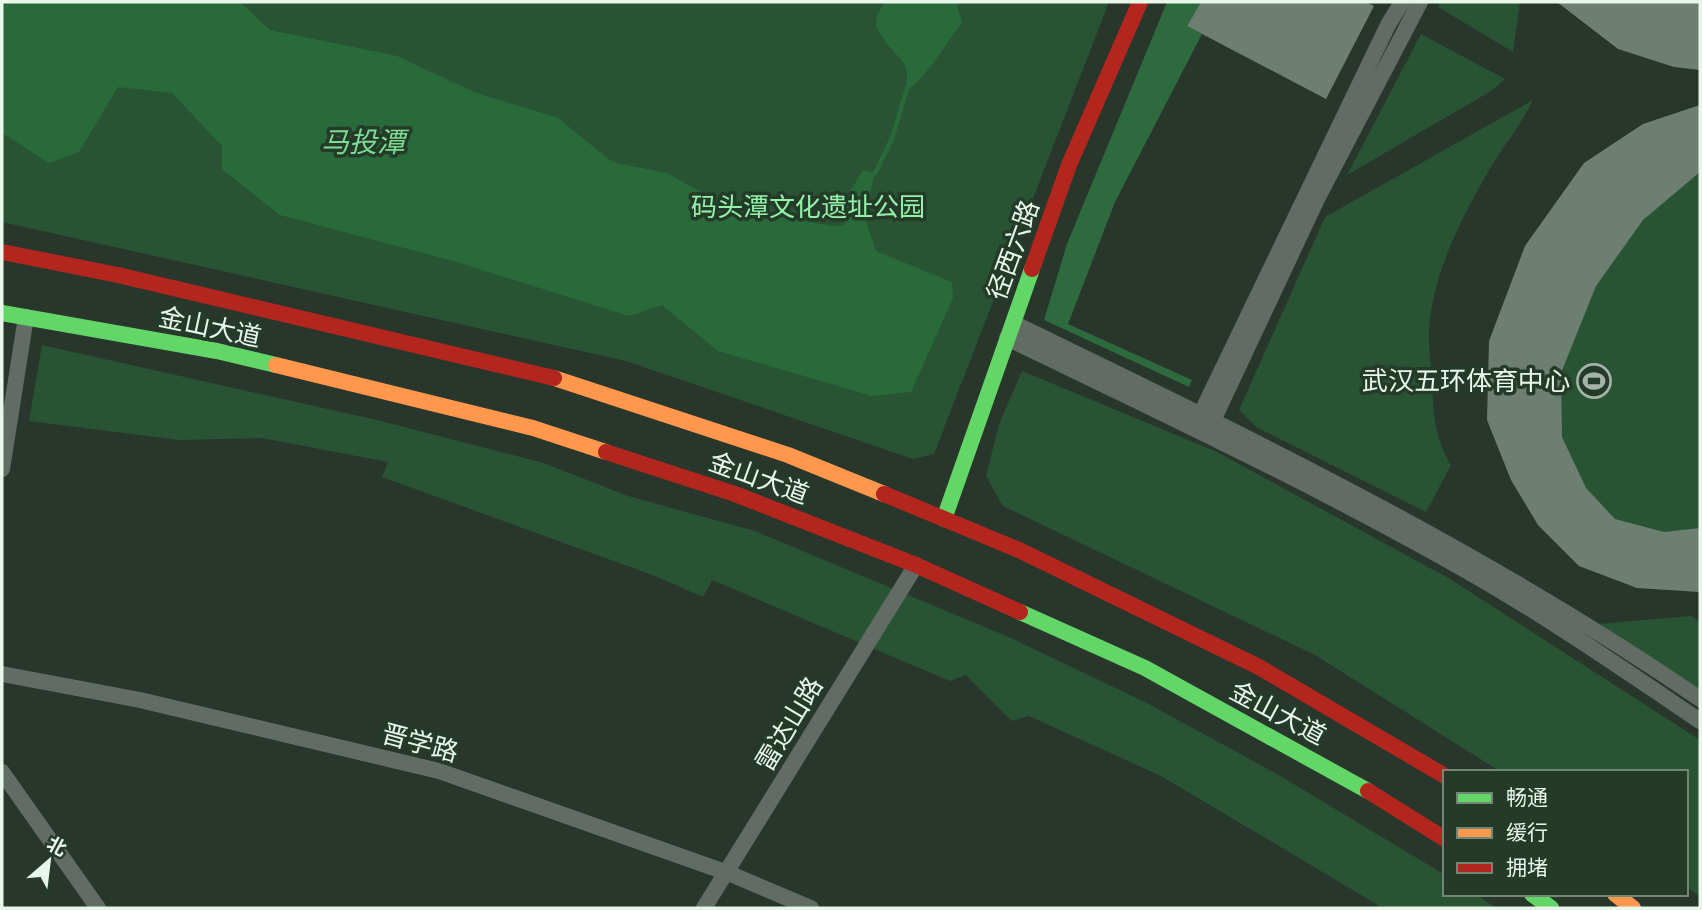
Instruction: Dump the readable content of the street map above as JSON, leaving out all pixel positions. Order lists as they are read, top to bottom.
{
  "streets": {
    "main road": ["径西六路", "金山大道"],
    "street": ["雷达山路", "晋学路"]
  },
  "crossings": [
    ["径西六路", "金山大道"],
    ["金山大道", "雷达山路"],
    ["雷达山路", "晋学路"]
  ],
  "water": ["马投潭"],
  "parks": ["码头潭文化遗址公园"],
  "places": {
    "sports": ["武汉五环体育中心"]
  },
  "legend": ["畅通", "缓行", "拥堵"],
  "north": "top right"
}
